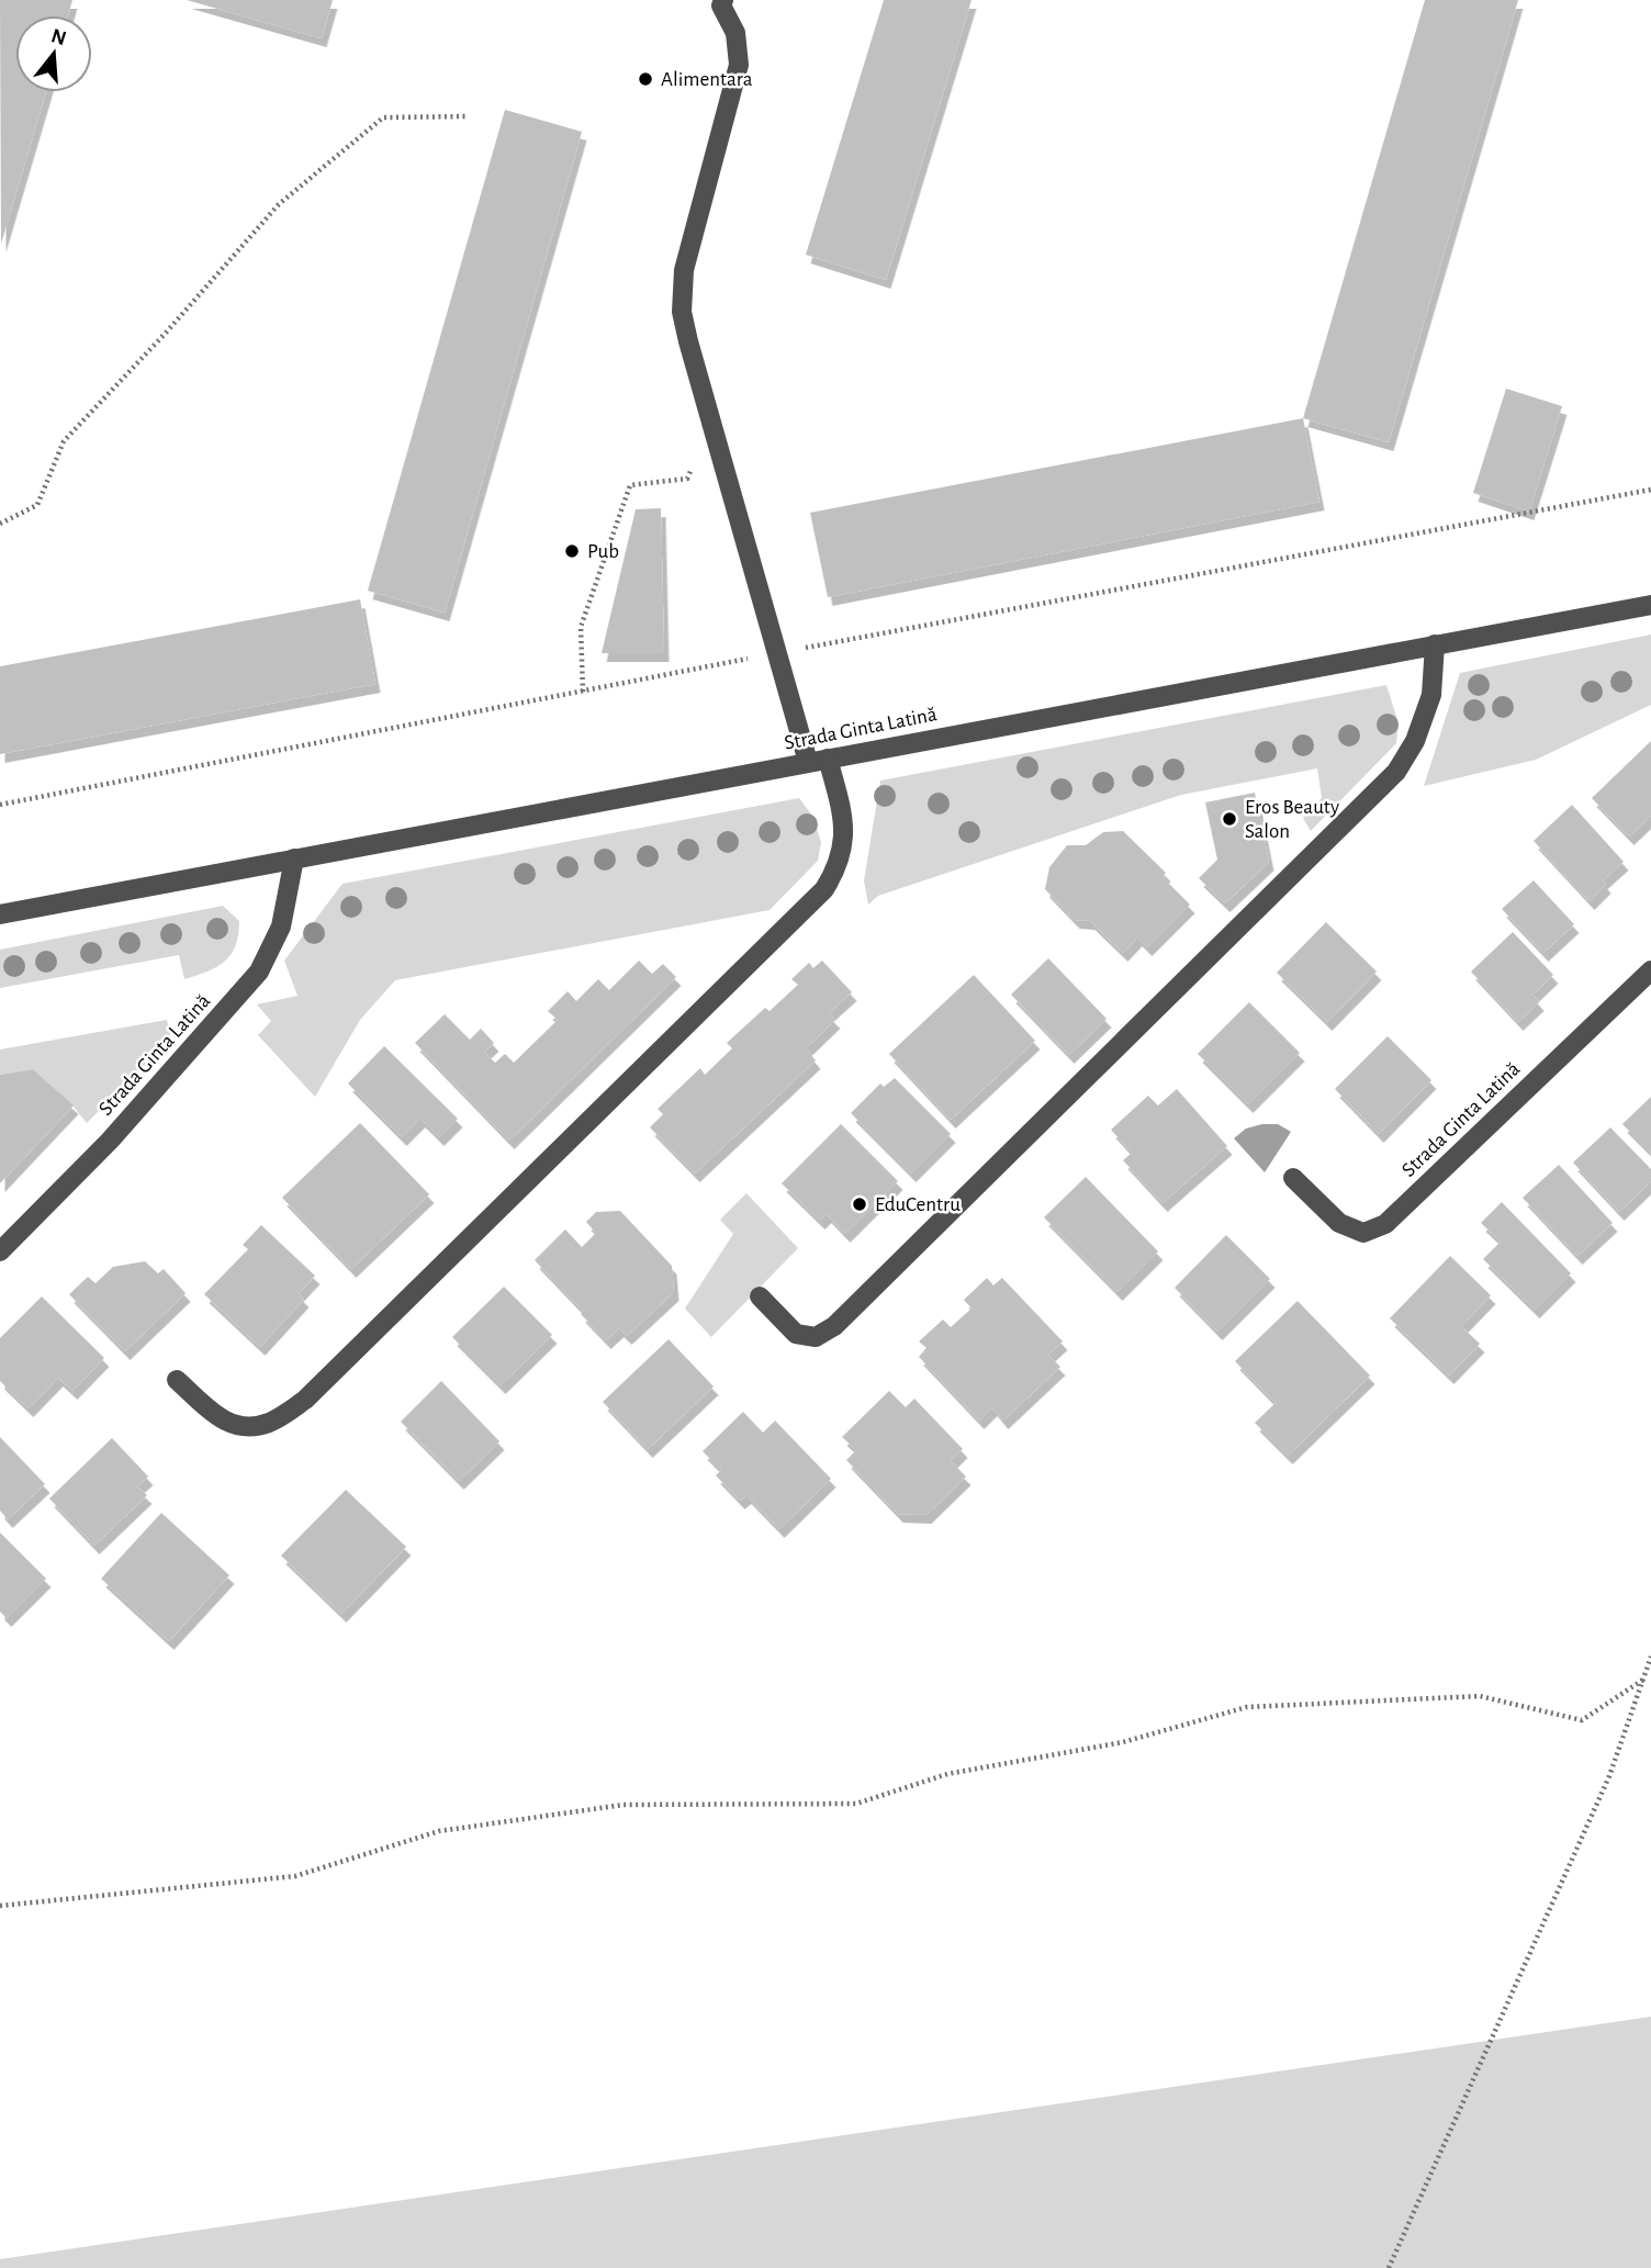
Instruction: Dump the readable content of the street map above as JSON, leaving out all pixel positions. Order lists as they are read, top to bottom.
{
  "streets": {
    "street": ["Strada Ginta Latină"]
  },
  "places": [
    "Alimentara",
    "Pub",
    "Eros Beauty Salon",
    "EduCentru"
  ],
  "north": "top"
}
